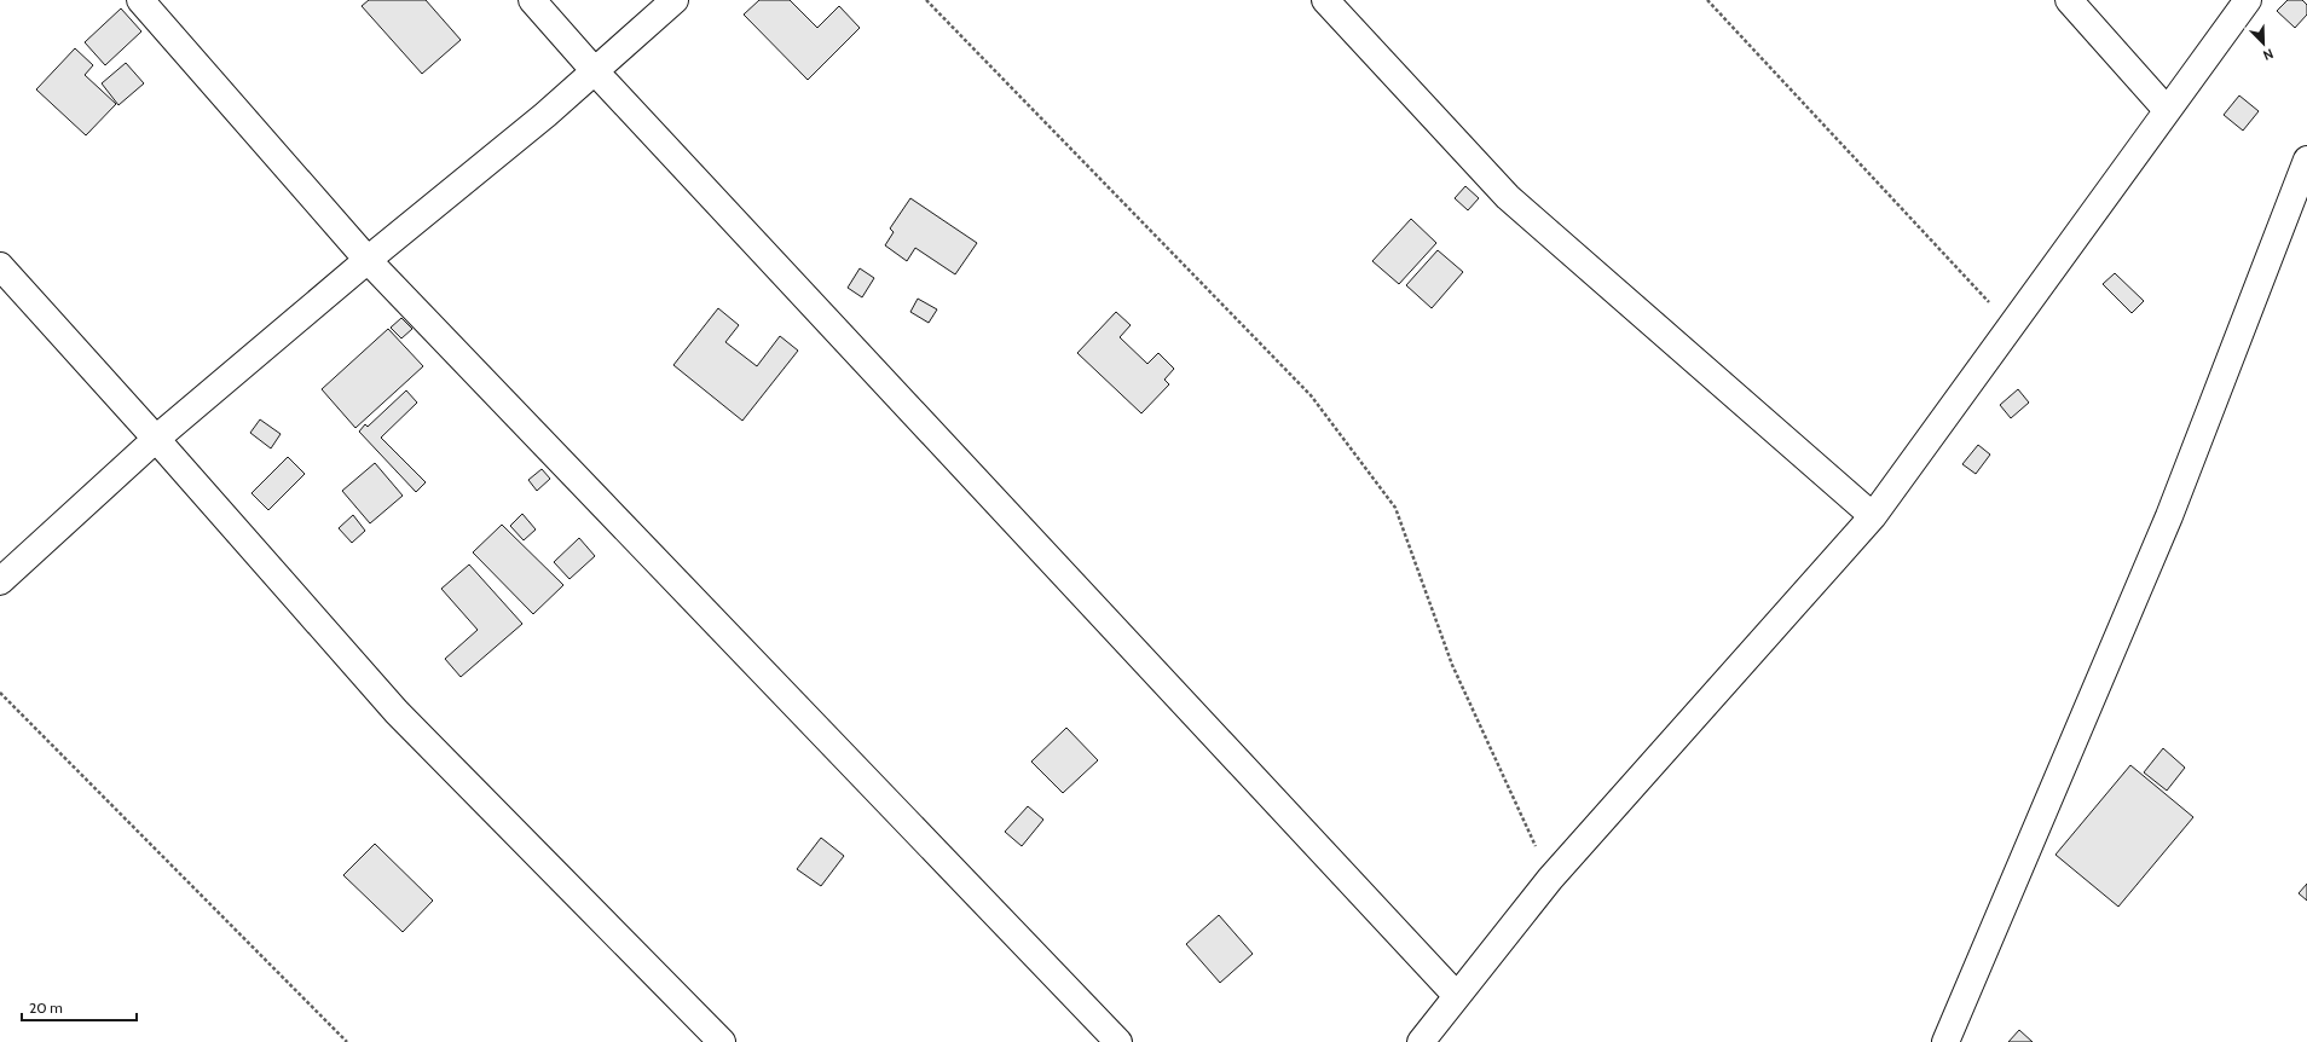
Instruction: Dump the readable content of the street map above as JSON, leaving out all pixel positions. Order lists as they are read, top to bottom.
{
  "scale_bar": "20 m",
  "north": "bottom right"
}
